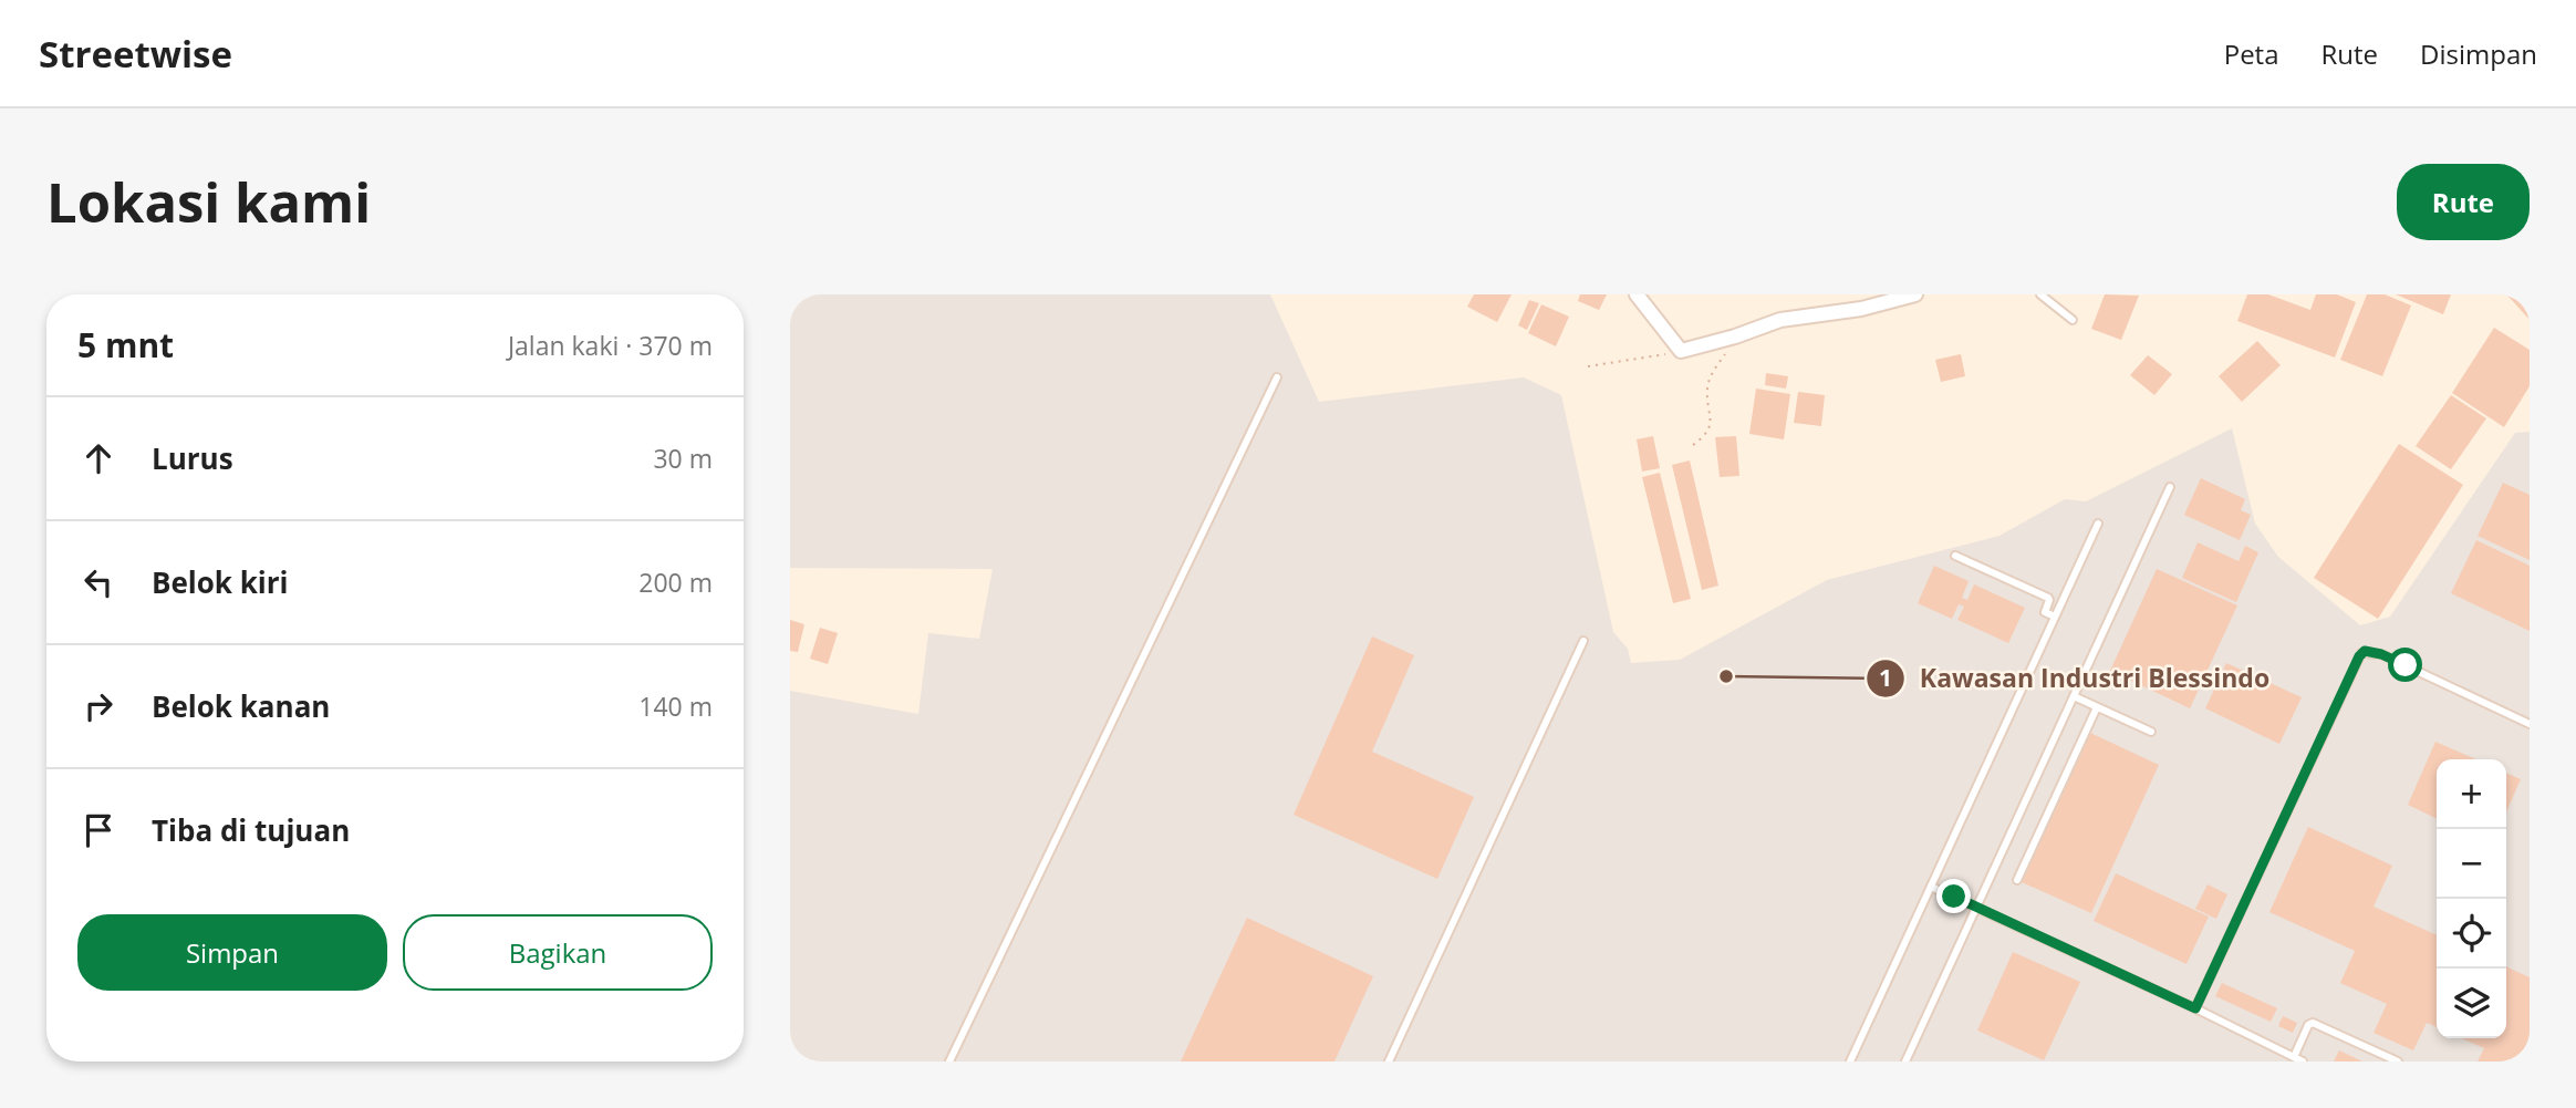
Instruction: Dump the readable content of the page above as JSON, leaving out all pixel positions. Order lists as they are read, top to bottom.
{
  "places": ["Kawasan Industri Blessindo"],
  "page": {
    "header": "Streetwise",
    "nav": ["Peta", "Rute", "Disimpan"],
    "buttons": [
      "Rute",
      ["Simpan", "Bagikan"]
    ],
    "title": "Lokasi kami",
    "heading": ["5 mnt", "Jalan kaki · 370 m"],
    "list": [
      ["Lurus", "30 m"],
      ["Belok kiri", "200 m"],
      ["Belok kanan", "140 m"],
      "Tiba di tujuan"
    ],
    "map_buttons": ["+", "−"]
  }
}
